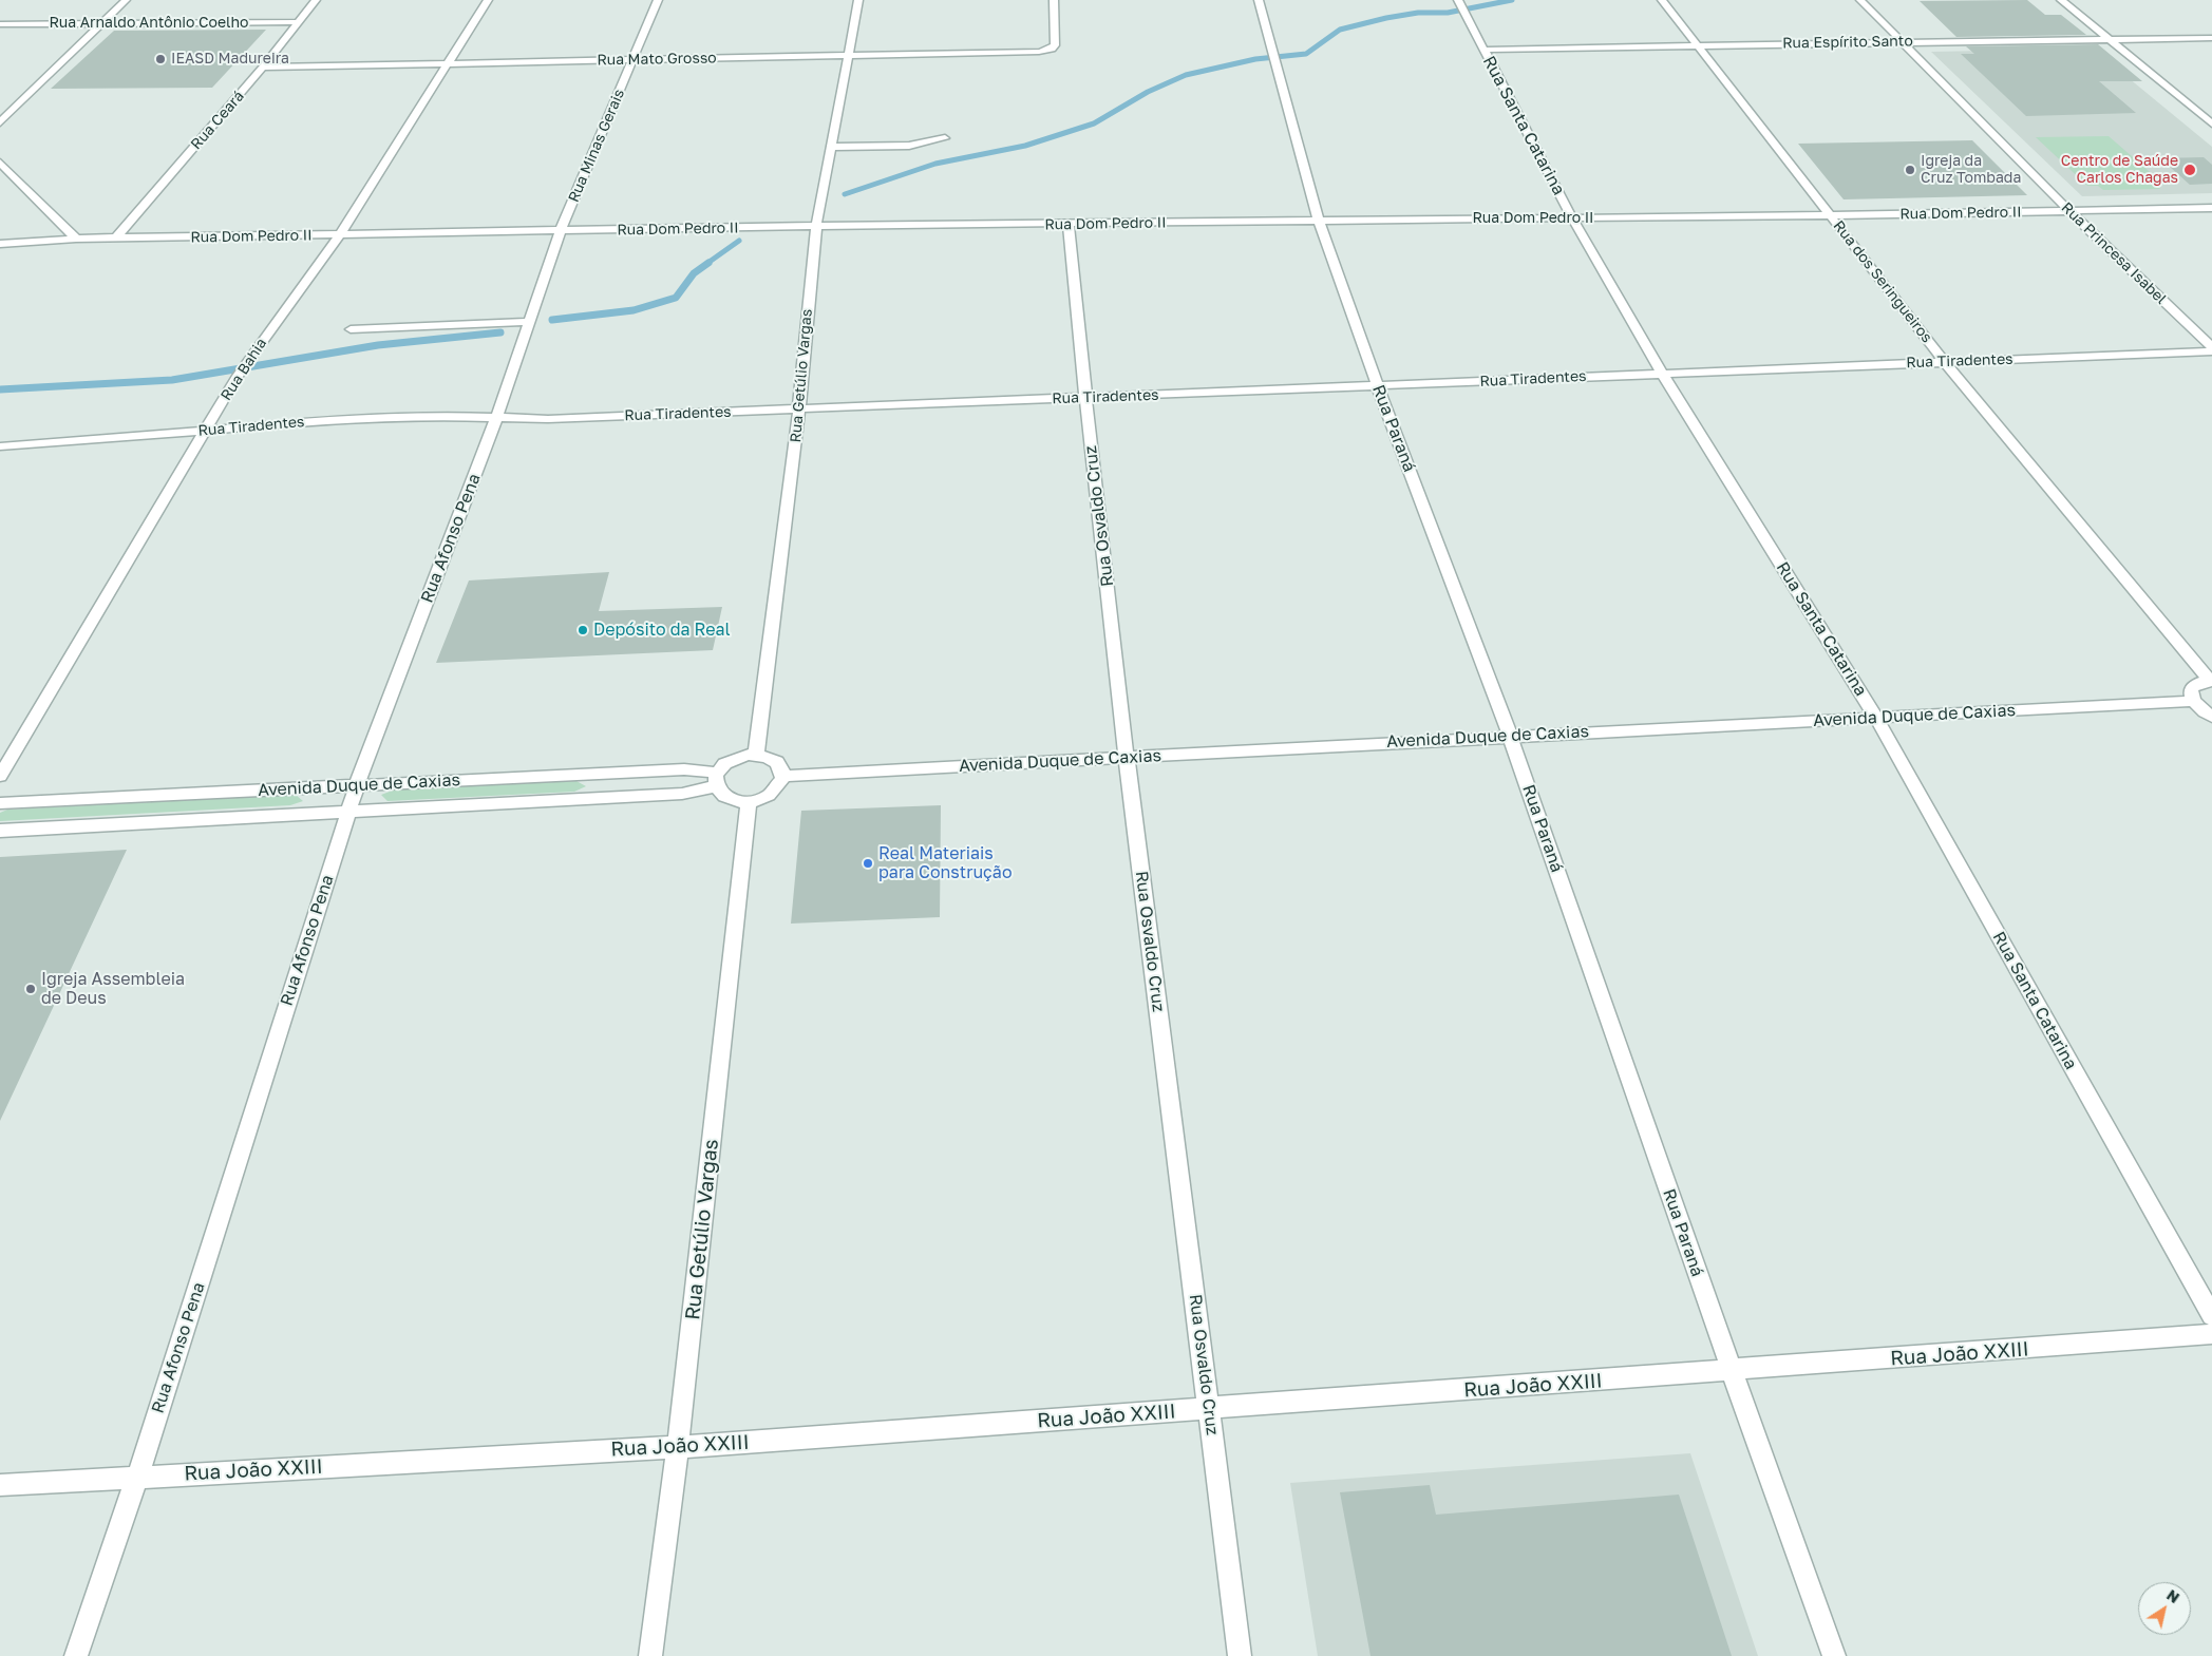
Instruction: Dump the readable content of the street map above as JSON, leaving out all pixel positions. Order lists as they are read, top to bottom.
{
  "streets": {
    "street": [
      "Rua Arnaldo Antônio Coelho",
      "Rua Espírito Santo",
      "Rua Mato Grosso",
      "Rua Ceará",
      "Rua Santa Catarina",
      "Rua Minas Gerais",
      "Rua Dom Pedro II",
      "Rua Princesa Isabel",
      "Rua dos Seringueiros",
      "Rua Tiradentes",
      "Rua Bahia",
      "Rua Getúlio Vargas",
      "Rua Paraná",
      "Rua Osvaldo Cruz",
      "Rua Afonso Pena",
      "Avenida Duque de Caxias",
      "Rua João XXIII"
    ]
  },
  "crossings": [
    ["Rua Arnaldo Antônio Coelho", "Rua Ceará"],
    ["Rua Espírito Santo", "Rua Santa Catarina"],
    ["Rua Espírito Santo", "Rua Princesa Isabel"],
    ["Rua Espírito Santo", "Rua dos Seringueiros"],
    ["Rua Mato Grosso", "Rua Ceará"],
    ["Rua Mato Grosso", "Rua Minas Gerais"],
    ["Rua Mato Grosso", "Rua Bahia"],
    ["Rua Mato Grosso", "Rua Getúlio Vargas"],
    ["Rua Ceará", "Rua Dom Pedro II"],
    ["Rua Santa Catarina", "Rua Dom Pedro II"],
    ["Rua Santa Catarina", "Rua Tiradentes"],
    ["Rua Santa Catarina", "Avenida Duque de Caxias"],
    ["Rua Minas Gerais", "Rua Dom Pedro II"],
    ["Rua Minas Gerais", "Rua Afonso Pena"],
    ["Rua Dom Pedro II", "Rua Princesa Isabel"],
    ["Rua Dom Pedro II", "Rua dos Seringueiros"],
    ["Rua Dom Pedro II", "Rua Bahia"],
    ["Rua Dom Pedro II", "Rua Getúlio Vargas"],
    ["Rua Dom Pedro II", "Rua Paraná"],
    ["Rua Dom Pedro II", "Rua Osvaldo Cruz"],
    ["Rua Dom Pedro II", "Rua Afonso Pena"],
    ["Rua Princesa Isabel", "Rua Tiradentes"],
    ["Rua dos Seringueiros", "Rua Tiradentes"],
    ["Rua Tiradentes", "Rua Bahia"],
    ["Rua Tiradentes", "Rua Getúlio Vargas"],
    ["Rua Tiradentes", "Rua Paraná"],
    ["Rua Tiradentes", "Rua Osvaldo Cruz"],
    ["Rua Tiradentes", "Rua Afonso Pena"],
    ["Rua Getúlio Vargas", "Avenida Duque de Caxias"],
    ["Rua Getúlio Vargas", "Rua João XXIII"],
    ["Rua Paraná", "Avenida Duque de Caxias"],
    ["Rua Paraná", "Rua João XXIII"],
    ["Rua Osvaldo Cruz", "Avenida Duque de Caxias"],
    ["Rua Osvaldo Cruz", "Rua João XXIII"],
    ["Rua Afonso Pena", "Avenida Duque de Caxias"],
    ["Rua Afonso Pena", "Rua João XXIII"]
  ],
  "places": [
    "IEASD Madureira",
    "Igreja da Cruz Tombada",
    "Centro de Saúde Carlos Chagas",
    "Depósito da Real",
    "Real Materiais para Construção",
    "Igreja Assembleia de Deus"
  ],
  "north": "top right"
}
